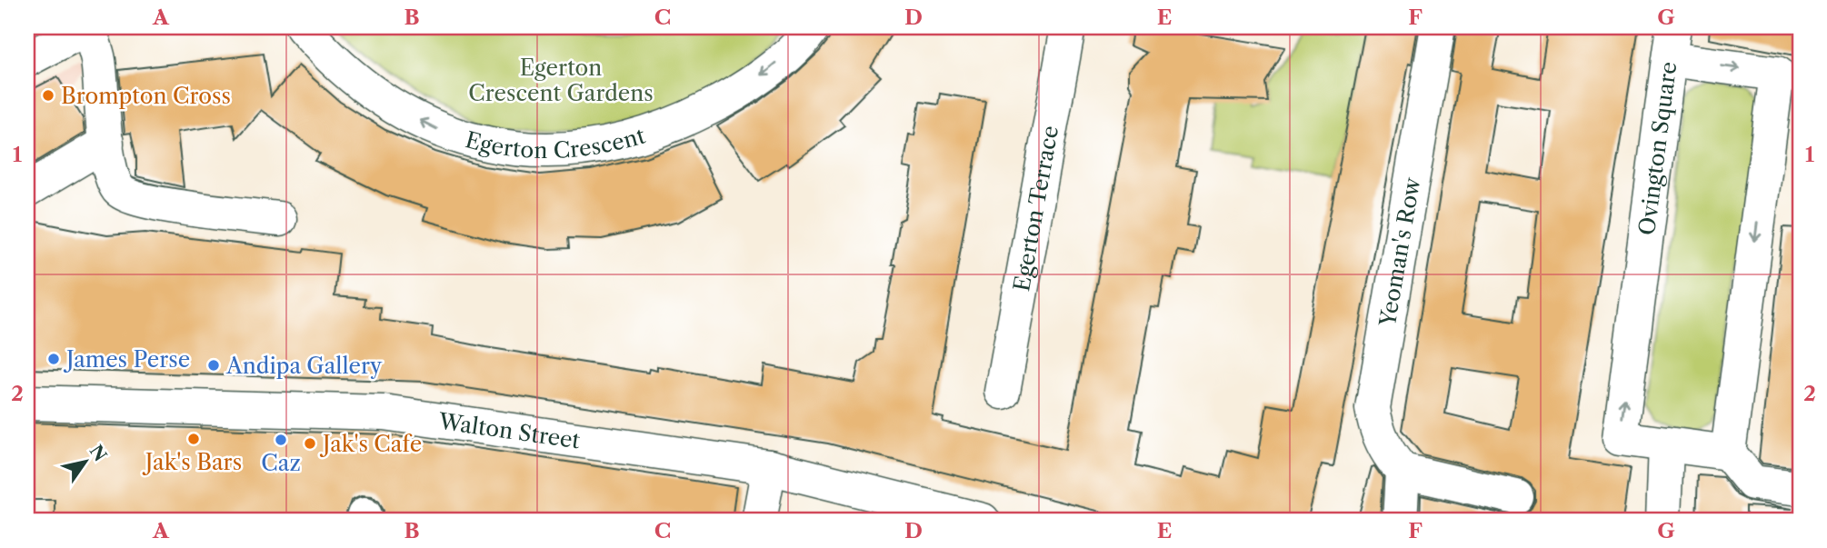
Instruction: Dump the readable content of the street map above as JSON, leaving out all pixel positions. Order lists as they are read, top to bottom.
{
  "streets": {
    "street": [
      "Egerton Crescent",
      "Ovington Square",
      "Egerton Terrace",
      "Yeoman's Row",
      "Walton Street"
    ]
  },
  "one_way": ["Egerton Crescent"],
  "parks": ["Egerton Crescent Gardens"],
  "places": [
    "Brompton Cross",
    "James Perse",
    "Andipa Gallery",
    "Jak's Bars",
    "Caz",
    "Jak's Cafe"
  ],
  "north": "top right",
  "grid": {
    "columns": [
      "A",
      "B",
      "C",
      "D",
      "E",
      "F",
      "G"
    ],
    "rows": ["1", "2"]
  }
}
